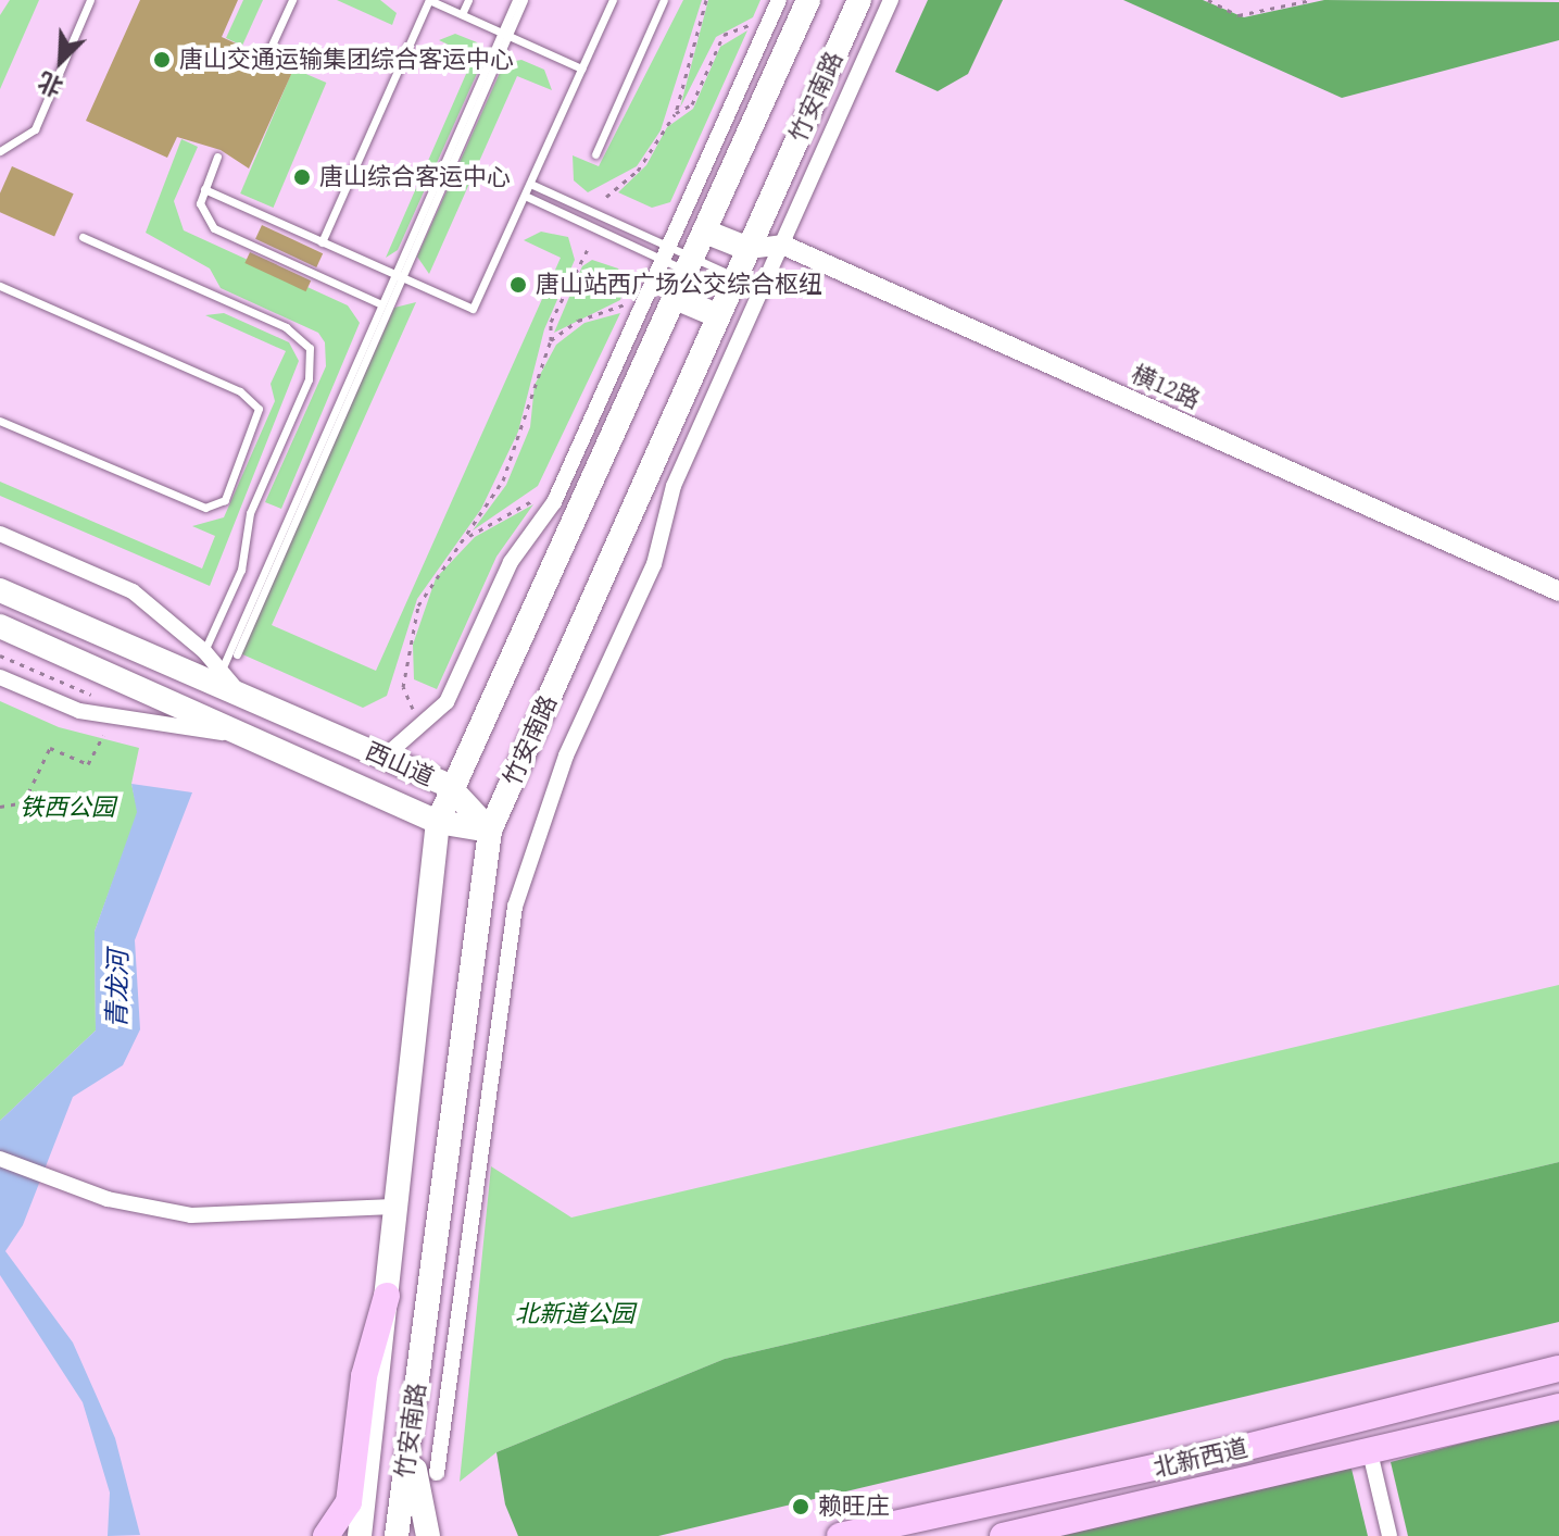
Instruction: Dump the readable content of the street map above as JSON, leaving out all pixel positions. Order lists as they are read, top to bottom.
{
  "streets": {
    "main road": ["竹安南路", "西山道", "北新西道"],
    "street": ["横12路"]
  },
  "crossings": [
    ["竹安南路", "西山道"]
  ],
  "water": ["青龙河"],
  "parks": ["铁西公园", "北新道公园"],
  "places": [
    "唐山交通运输集团综合客运中心",
    "唐山综合客运中心",
    "唐山站西广场公交综合枢纽",
    "赖旺庄"
  ],
  "north": "bottom left"
}
